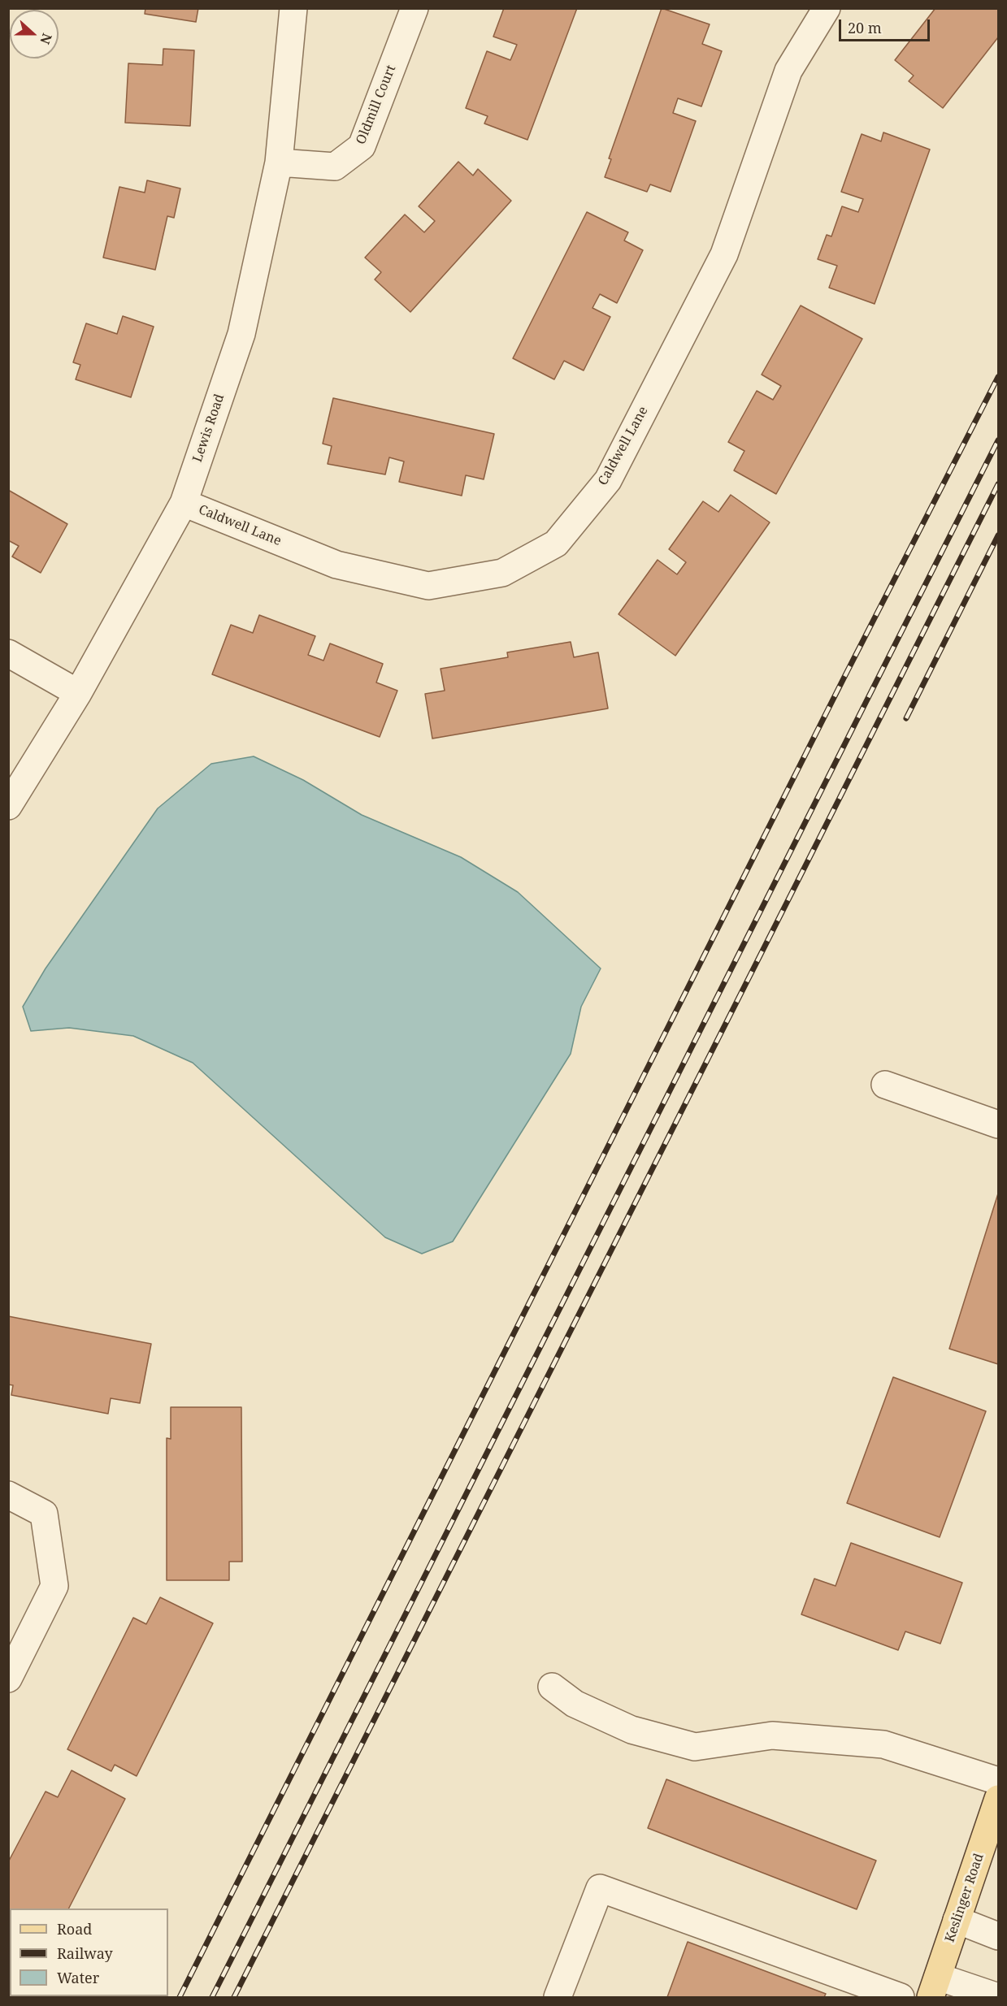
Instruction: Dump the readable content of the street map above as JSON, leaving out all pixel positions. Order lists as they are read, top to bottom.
{
  "streets": {
    "main road": ["Keslinger Road"],
    "street": ["Oldmill Court", "Lewis Road", "Caldwell Lane"]
  },
  "crossings": [
    ["Oldmill Court", "Lewis Road"],
    ["Lewis Road", "Caldwell Lane"]
  ],
  "legend": ["Road", "Railway", "Water"],
  "scale_bar": "20 m",
  "north": "right"
}
